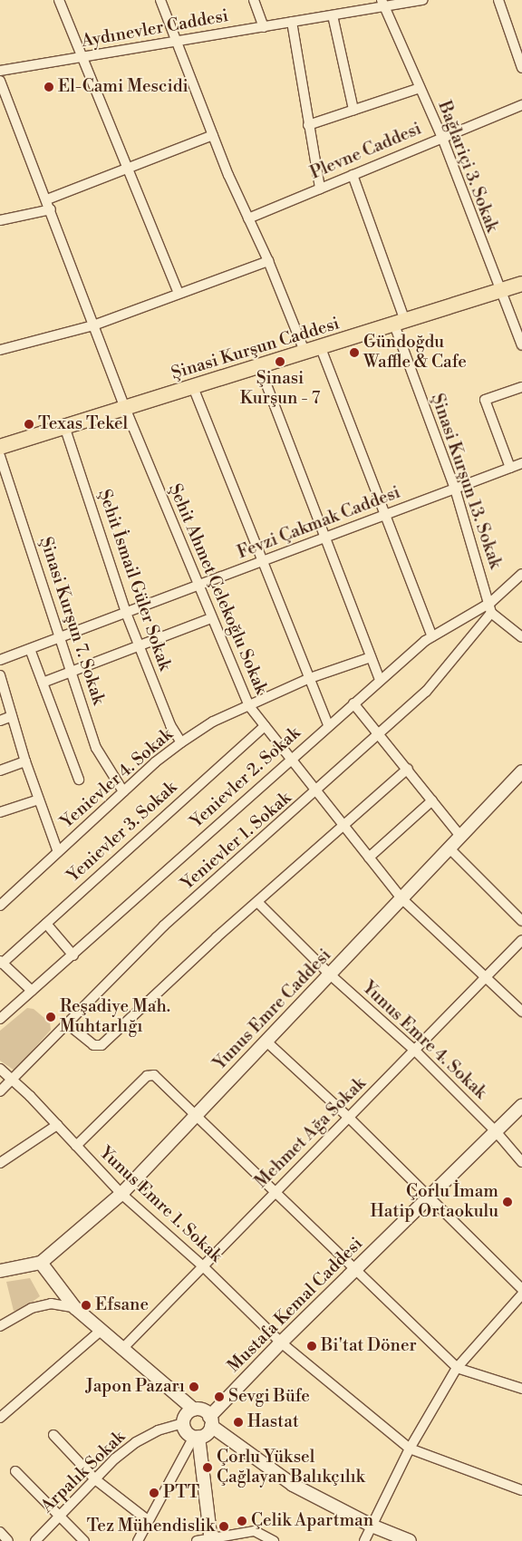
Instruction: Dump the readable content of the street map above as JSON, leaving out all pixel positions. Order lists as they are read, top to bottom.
{
  "streets": {
    "main road": ["Şinasi Kurşun Caddesi"],
    "street": [
      "Aydınevler Caddesi",
      "Plevne Caddesi",
      "Bağlariçi 3. Sokak",
      "Şinasi Kurşun 13. Sokak",
      "Fevzi Çakmak Caddesi",
      "Şehit İsmail Güler Sokak",
      "Şehit Ahmet Çelekoğlu Sokak",
      "Şinasi Kurşun 7. Sokak",
      "Yenievler 2. Sokak",
      "Yenievler 4. Sokak",
      "Yenievler 3. Sokak",
      "Yenievler 1. Sokak",
      "Yunus Emre Caddesi",
      "Yunus Emre 4. Sokak",
      "Mehmet Ağa Sokak",
      "Yunus Emre 1. Sokak",
      "Mustafa Kemal Caddesi",
      "Arpalık Sokak"
    ]
  },
  "crossings": [
    ["Aydınevler Caddesi", "Bağlariçi 3. Sokak"],
    ["Plevne Caddesi", "Bağlariçi 3. Sokak"],
    ["Plevne Caddesi", "Şinasi Kurşun 13. Sokak"],
    ["Bağlariçi 3. Sokak", "Şinasi Kurşun Caddesi"],
    ["Şinasi Kurşun Caddesi", "Şinasi Kurşun 13. Sokak"],
    ["Şinasi Kurşun Caddesi", "Şehit İsmail Güler Sokak"],
    ["Şinasi Kurşun Caddesi", "Şehit Ahmet Çelekoğlu Sokak"],
    ["Şinasi Kurşun 13. Sokak", "Fevzi Çakmak Caddesi"],
    ["Şinasi Kurşun 13. Sokak", "Yenievler 2. Sokak"],
    ["Şinasi Kurşun 13. Sokak", "Yenievler 1. Sokak"],
    ["Fevzi Çakmak Caddesi", "Şehit İsmail Güler Sokak"],
    ["Fevzi Çakmak Caddesi", "Şehit Ahmet Çelekoğlu Sokak"],
    ["Fevzi Çakmak Caddesi", "Şinasi Kurşun 7. Sokak"],
    ["Şehit İsmail Güler Sokak", "Yenievler 4. Sokak"],
    ["Şehit Ahmet Çelekoğlu Sokak", "Yenievler 2. Sokak"],
    ["Şehit Ahmet Çelekoğlu Sokak", "Yenievler 4. Sokak"],
    ["Şehit Ahmet Çelekoğlu Sokak", "Yenievler 3. Sokak"],
    ["Şehit Ahmet Çelekoğlu Sokak", "Yenievler 1. Sokak"],
    ["Şehit Ahmet Çelekoğlu Sokak", "Yunus Emre Caddesi"],
    ["Şehit Ahmet Çelekoğlu Sokak", "Mehmet Ağa Sokak"],
    ["Şinasi Kurşun 7. Sokak", "Yenievler 4. Sokak"],
    ["Yenievler 2. Sokak", "Yenievler 1. Sokak"],
    ["Yenievler 1. Sokak", "Yunus Emre 1. Sokak"],
    ["Yunus Emre Caddesi", "Yunus Emre 4. Sokak"],
    ["Yunus Emre Caddesi", "Yunus Emre 1. Sokak"],
    ["Yunus Emre 4. Sokak", "Mehmet Ağa Sokak"],
    ["Yunus Emre 4. Sokak", "Mustafa Kemal Caddesi"],
    ["Mehmet Ağa Sokak", "Yunus Emre 1. Sokak"],
    ["Yunus Emre 1. Sokak", "Mustafa Kemal Caddesi"],
    ["Mustafa Kemal Caddesi", "Arpalık Sokak"]
  ],
  "places": [
    "El-Cami Mescidi",
    "Gündoğdu Waffle & Cafe",
    "Şinasi Kurşun - 7",
    "Texas Tekel",
    "Reşadiye Mah. Muhtarlığı",
    "Çorlu İmam Hatip Ortaokulu",
    "Efsane",
    "Bi'tat Döner",
    "Japon Pazarı",
    "Sevgi Büfe",
    "Hastat",
    "Çorlu Yüksel Çağlayan Balıkçılık",
    "PTT",
    "Çelik Apartman",
    "Tez Mühendislik"
  ]
}
